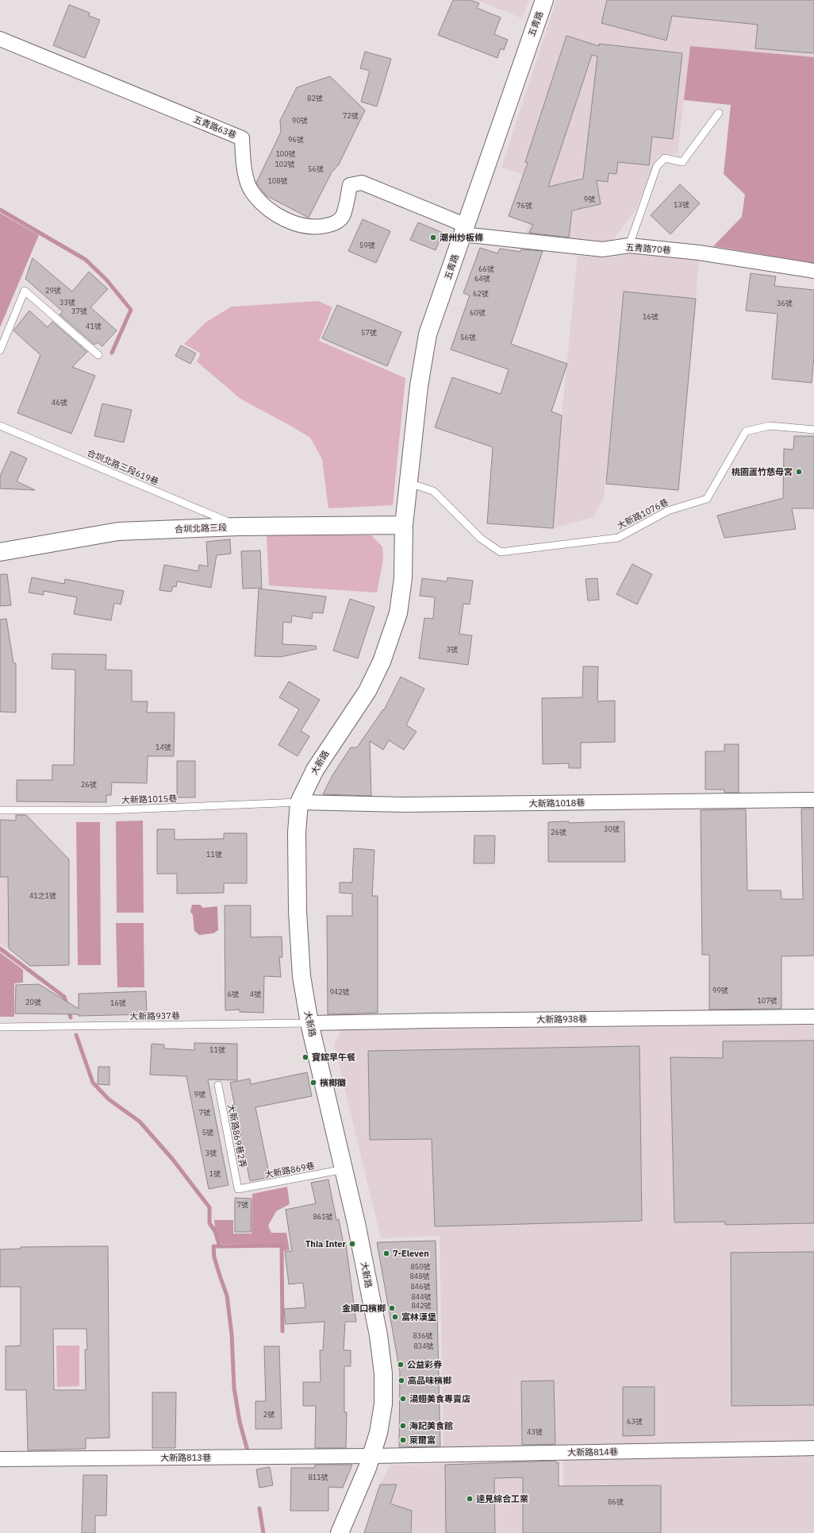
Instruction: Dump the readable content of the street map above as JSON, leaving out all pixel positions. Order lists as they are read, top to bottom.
{
  "streets": {
    "street": [
      "五青路",
      "五青路63巷",
      "五青路70巷",
      "合圳北路三段",
      "大新路",
      "大新路1018巷",
      "大新路938巷",
      "大新路814巷",
      "大新路813巷"
    ],
    "lane": [
      "合圳北路三段619巷",
      "大新路1076巷",
      "大新路1015巷",
      "大新路937巷",
      "大新路869巷2弄",
      "大新路869巷"
    ]
  },
  "crossings": [
    ["五青路", "五青路63巷"],
    ["五青路", "五青路70巷"],
    ["五青路", "大新路1076巷"],
    ["五青路", "合圳北路三段"],
    ["五青路", "大新路"],
    ["五青路63巷", "五青路70巷"],
    ["合圳北路三段619巷", "合圳北路三段"],
    ["合圳北路三段", "大新路"],
    ["大新路", "大新路1015巷"],
    ["大新路", "大新路1018巷"],
    ["大新路", "大新路937巷"],
    ["大新路", "大新路938巷"],
    ["大新路", "大新路869巷"],
    ["大新路", "大新路814巷"],
    ["大新路", "大新路813巷"],
    ["大新路1015巷", "大新路1018巷"],
    ["大新路937巷", "大新路938巷"],
    ["大新路869巷2弄", "大新路869巷"],
    ["大新路814巷", "大新路813巷"]
  ],
  "places": [
    "潮州炒板條",
    "桃園蘆竹慈母宮",
    "寶鋐早午餐",
    "檳榔攤",
    "Thia Inter",
    "7-Eleven",
    "金順口檳榔",
    "富林漢堡",
    "公益彩券",
    "高品味檳榔",
    "湯翅美食專賣店",
    "海記美食館",
    "萊爾富",
    "達見綜合工業"
  ],
  "house_numbers": [
    "82號",
    "72號",
    "90號",
    "96號",
    "100號",
    "102號",
    "56號",
    "108號",
    "9號",
    "13號",
    "76號",
    "59號",
    "66號",
    "64號",
    "29號",
    "62號",
    "33號",
    "36號",
    "37號",
    "60號",
    "16號",
    "41號",
    "57號",
    "56號",
    "46號",
    "3號",
    "14號",
    "26號",
    "30號",
    "26號",
    "11號",
    "41之1號",
    "99號",
    "942號",
    "6號",
    "4號",
    "107號",
    "20號",
    "16號",
    "11號",
    "9號",
    "7號",
    "5號",
    "3號",
    "1號",
    "7號",
    "861號",
    "850號",
    "848號",
    "846號",
    "844號",
    "842號",
    "836號",
    "834號",
    "2號",
    "63號",
    "43號",
    "811號",
    "86號"
  ]
}
